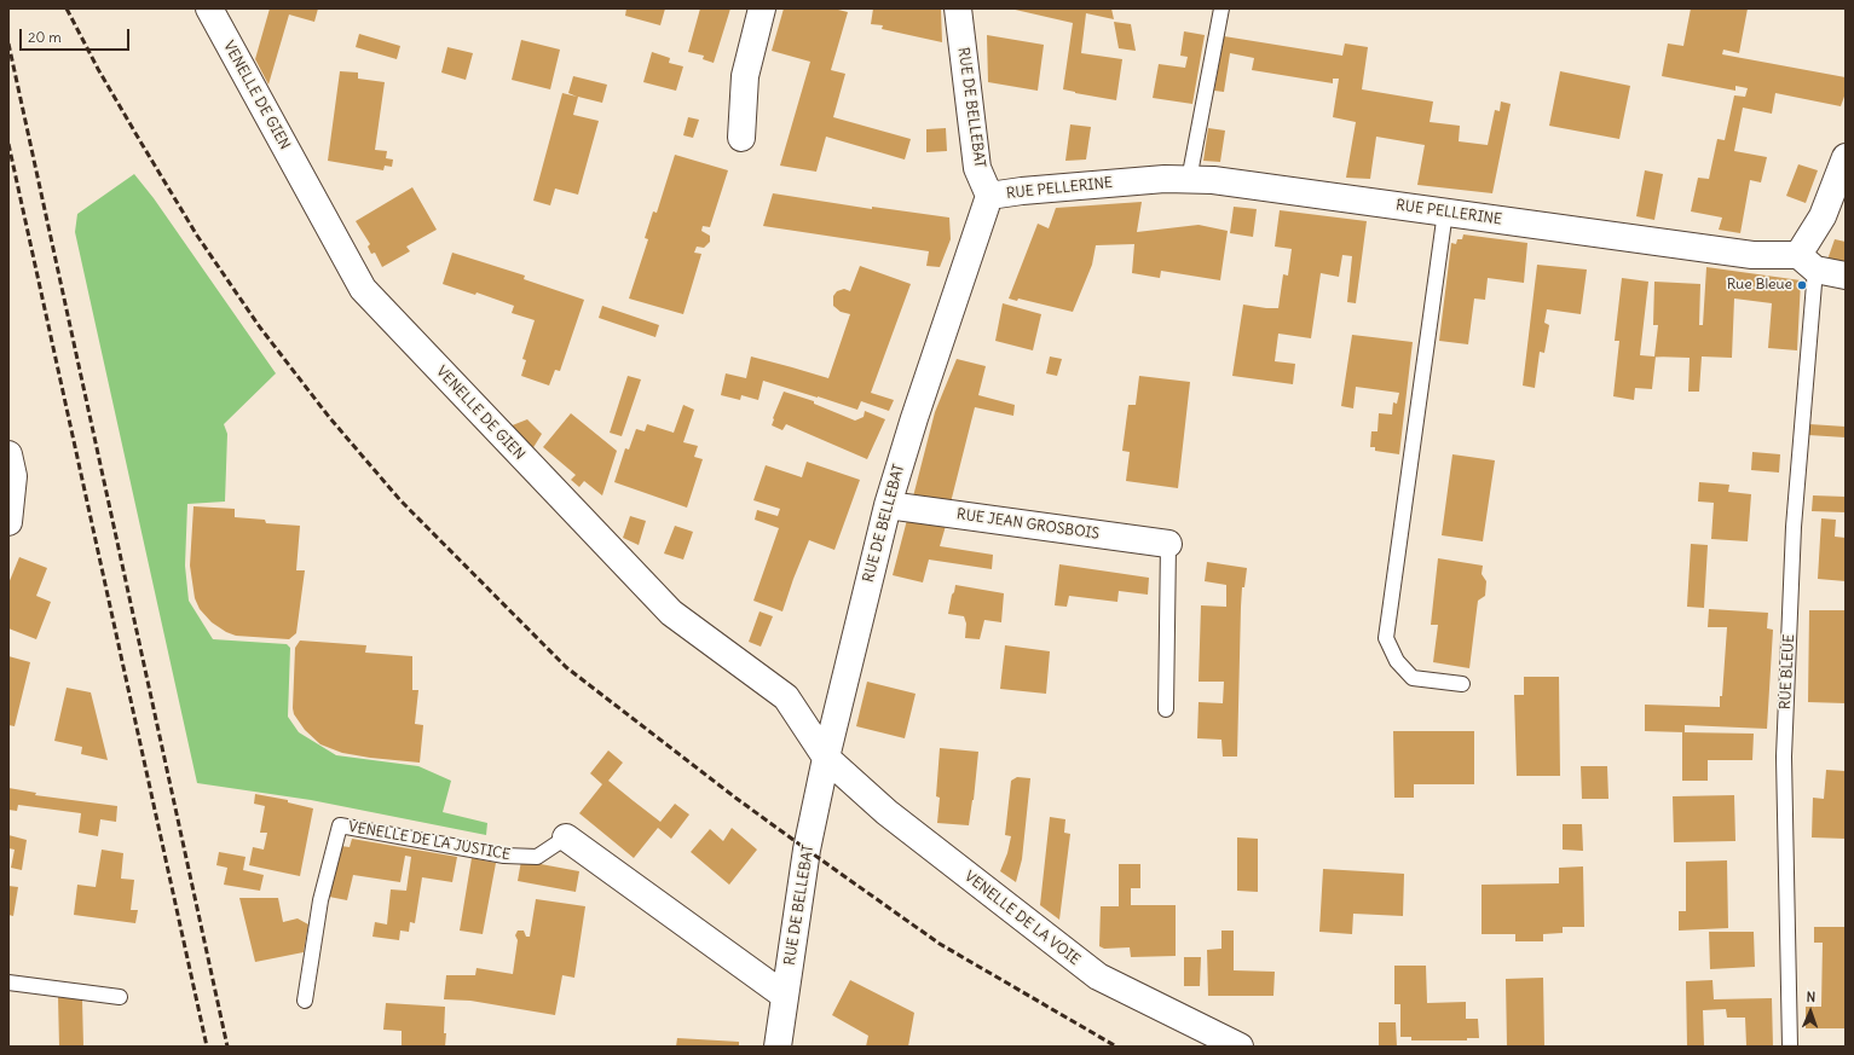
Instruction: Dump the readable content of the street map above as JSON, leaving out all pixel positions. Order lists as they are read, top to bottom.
{
  "streets": {
    "street": [
      "VENELLE DE GIEN",
      "RUE DE BELLEBAT",
      "RUE PELLERINE",
      "RUE JEAN GROSBOIS",
      "VENELLE DE LA JUSTICE",
      "VENELLE DE LA VOIE"
    ],
    "lane": ["RUE BLEUE"]
  },
  "crossings": [
    ["VENELLE DE GIEN", "RUE DE BELLEBAT"],
    ["VENELLE DE GIEN", "VENELLE DE LA VOIE"],
    ["RUE DE BELLEBAT", "RUE PELLERINE"],
    ["RUE DE BELLEBAT", "RUE JEAN GROSBOIS"],
    ["RUE DE BELLEBAT", "VENELLE DE LA JUSTICE"],
    ["RUE DE BELLEBAT", "VENELLE DE LA VOIE"],
    ["RUE PELLERINE", "RUE BLEUE"]
  ],
  "places": ["Rue Bleue"],
  "scale_bar": "20 m",
  "north": "top"
}
